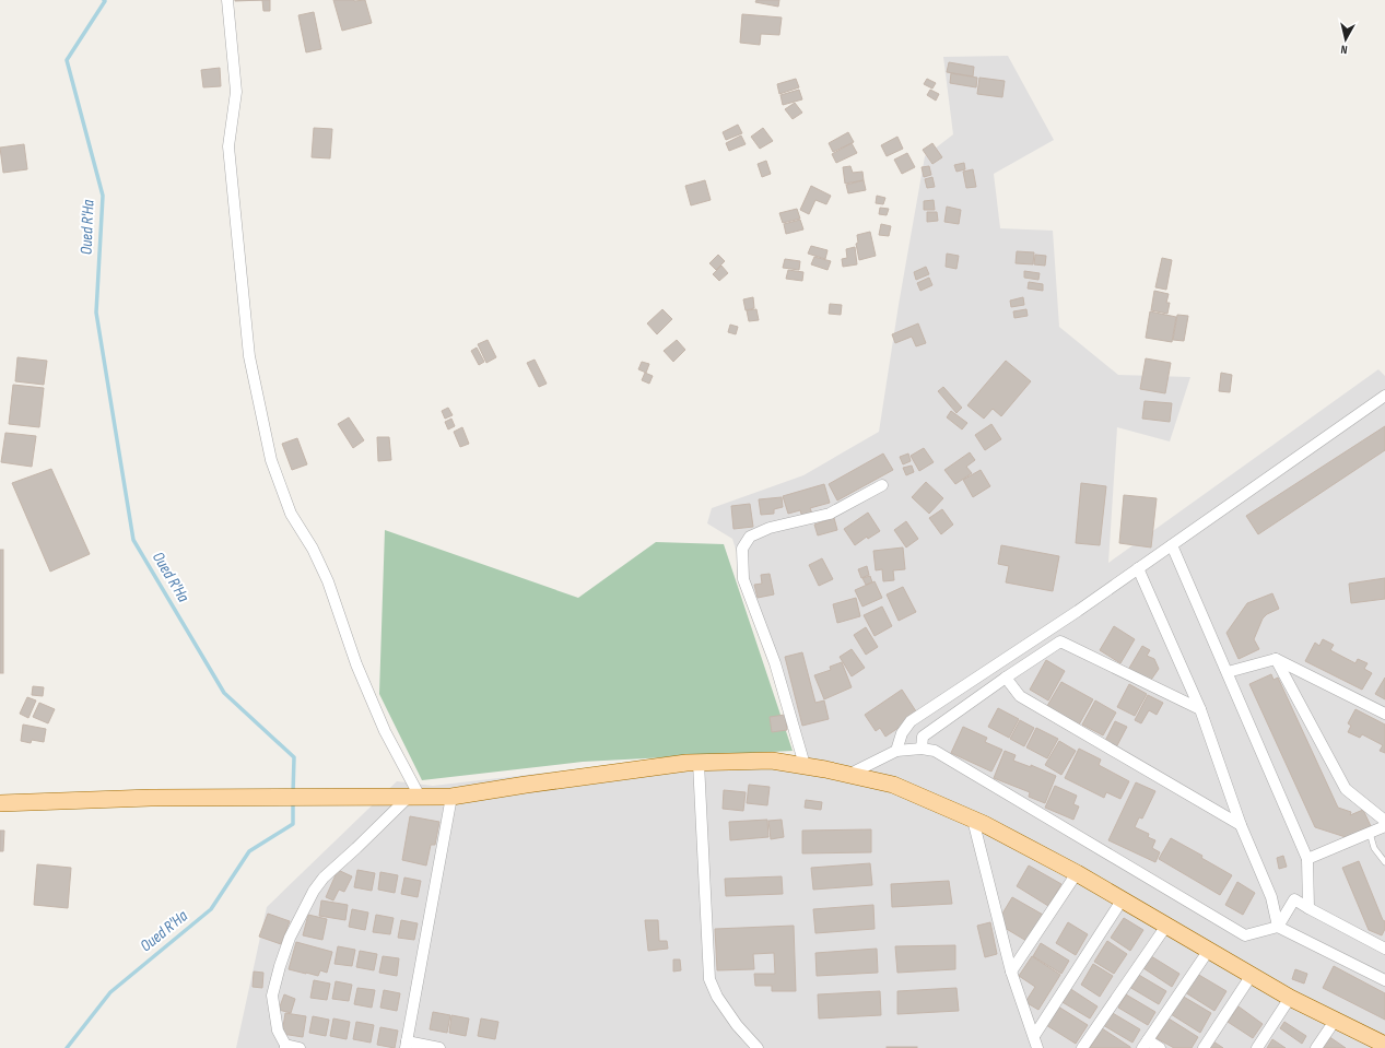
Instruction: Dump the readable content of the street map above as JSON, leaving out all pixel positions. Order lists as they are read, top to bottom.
{
  "water": ["Oued R'Ha"],
  "north": "bottom"
}
